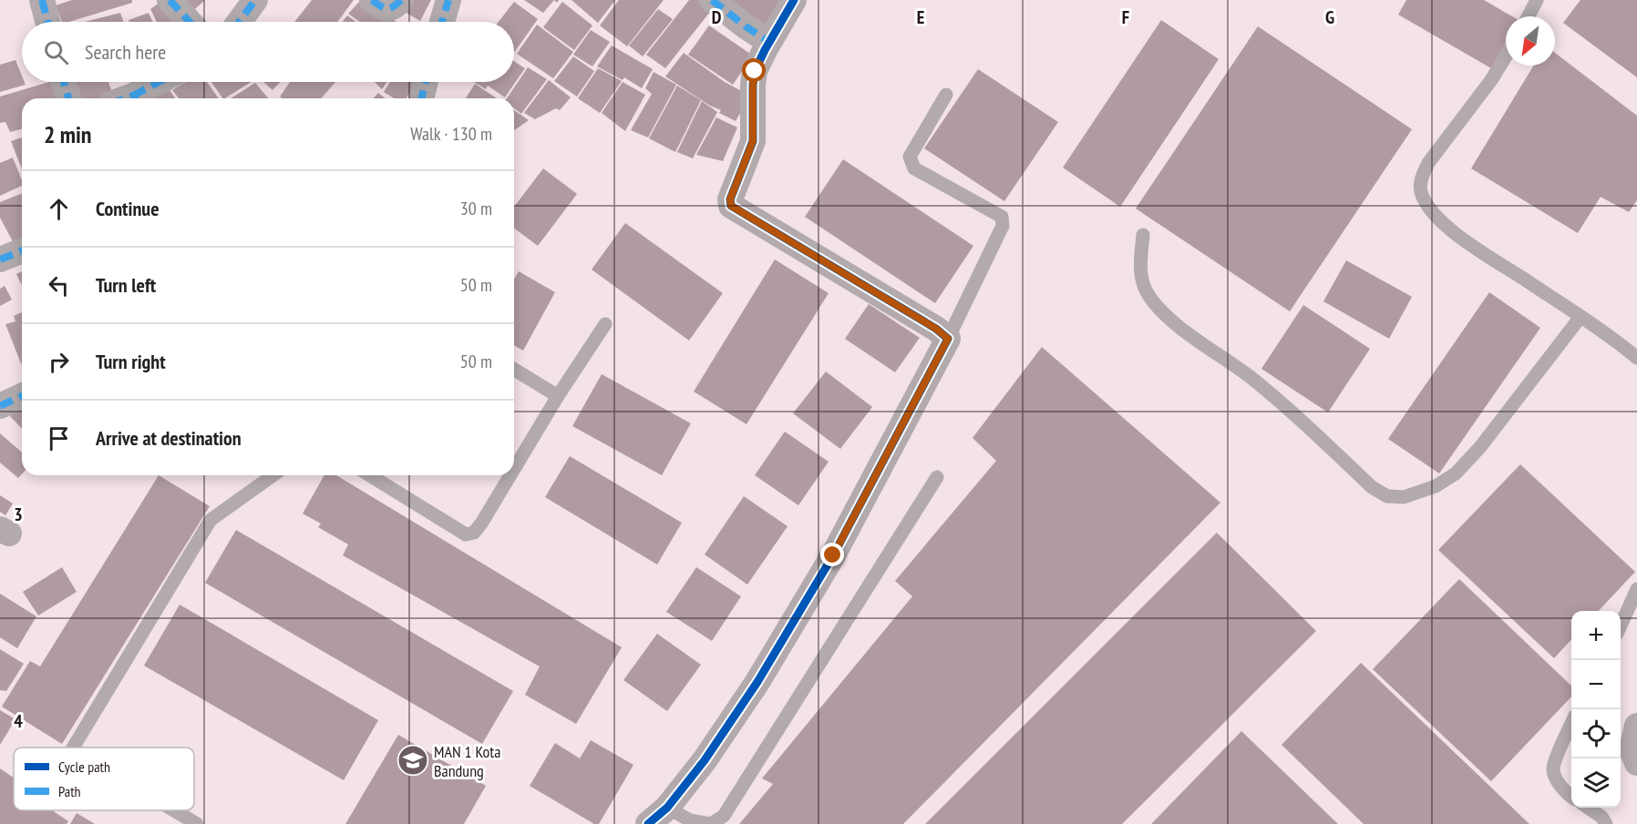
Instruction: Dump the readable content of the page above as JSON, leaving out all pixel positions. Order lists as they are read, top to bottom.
{
  "places": {
    "school or university": ["MAN 1 Kota Bandung"]
  },
  "legend": ["Cycle path", "Path"],
  "north": "bottom left",
  "page": {
    "search": "Search here",
    "heading": ["2 min", "Walk · 130 m"],
    "list": [
      ["Continue", "30 m"],
      ["Turn left", "50 m"],
      ["Turn right", "50 m"],
      "Arrive at destination"
    ],
    "map_buttons": ["+", "−"]
  },
  "grid": {
    "columns": [
      "D",
      "E",
      "F",
      "G"
    ],
    "rows": ["3", "4"]
  }
}
